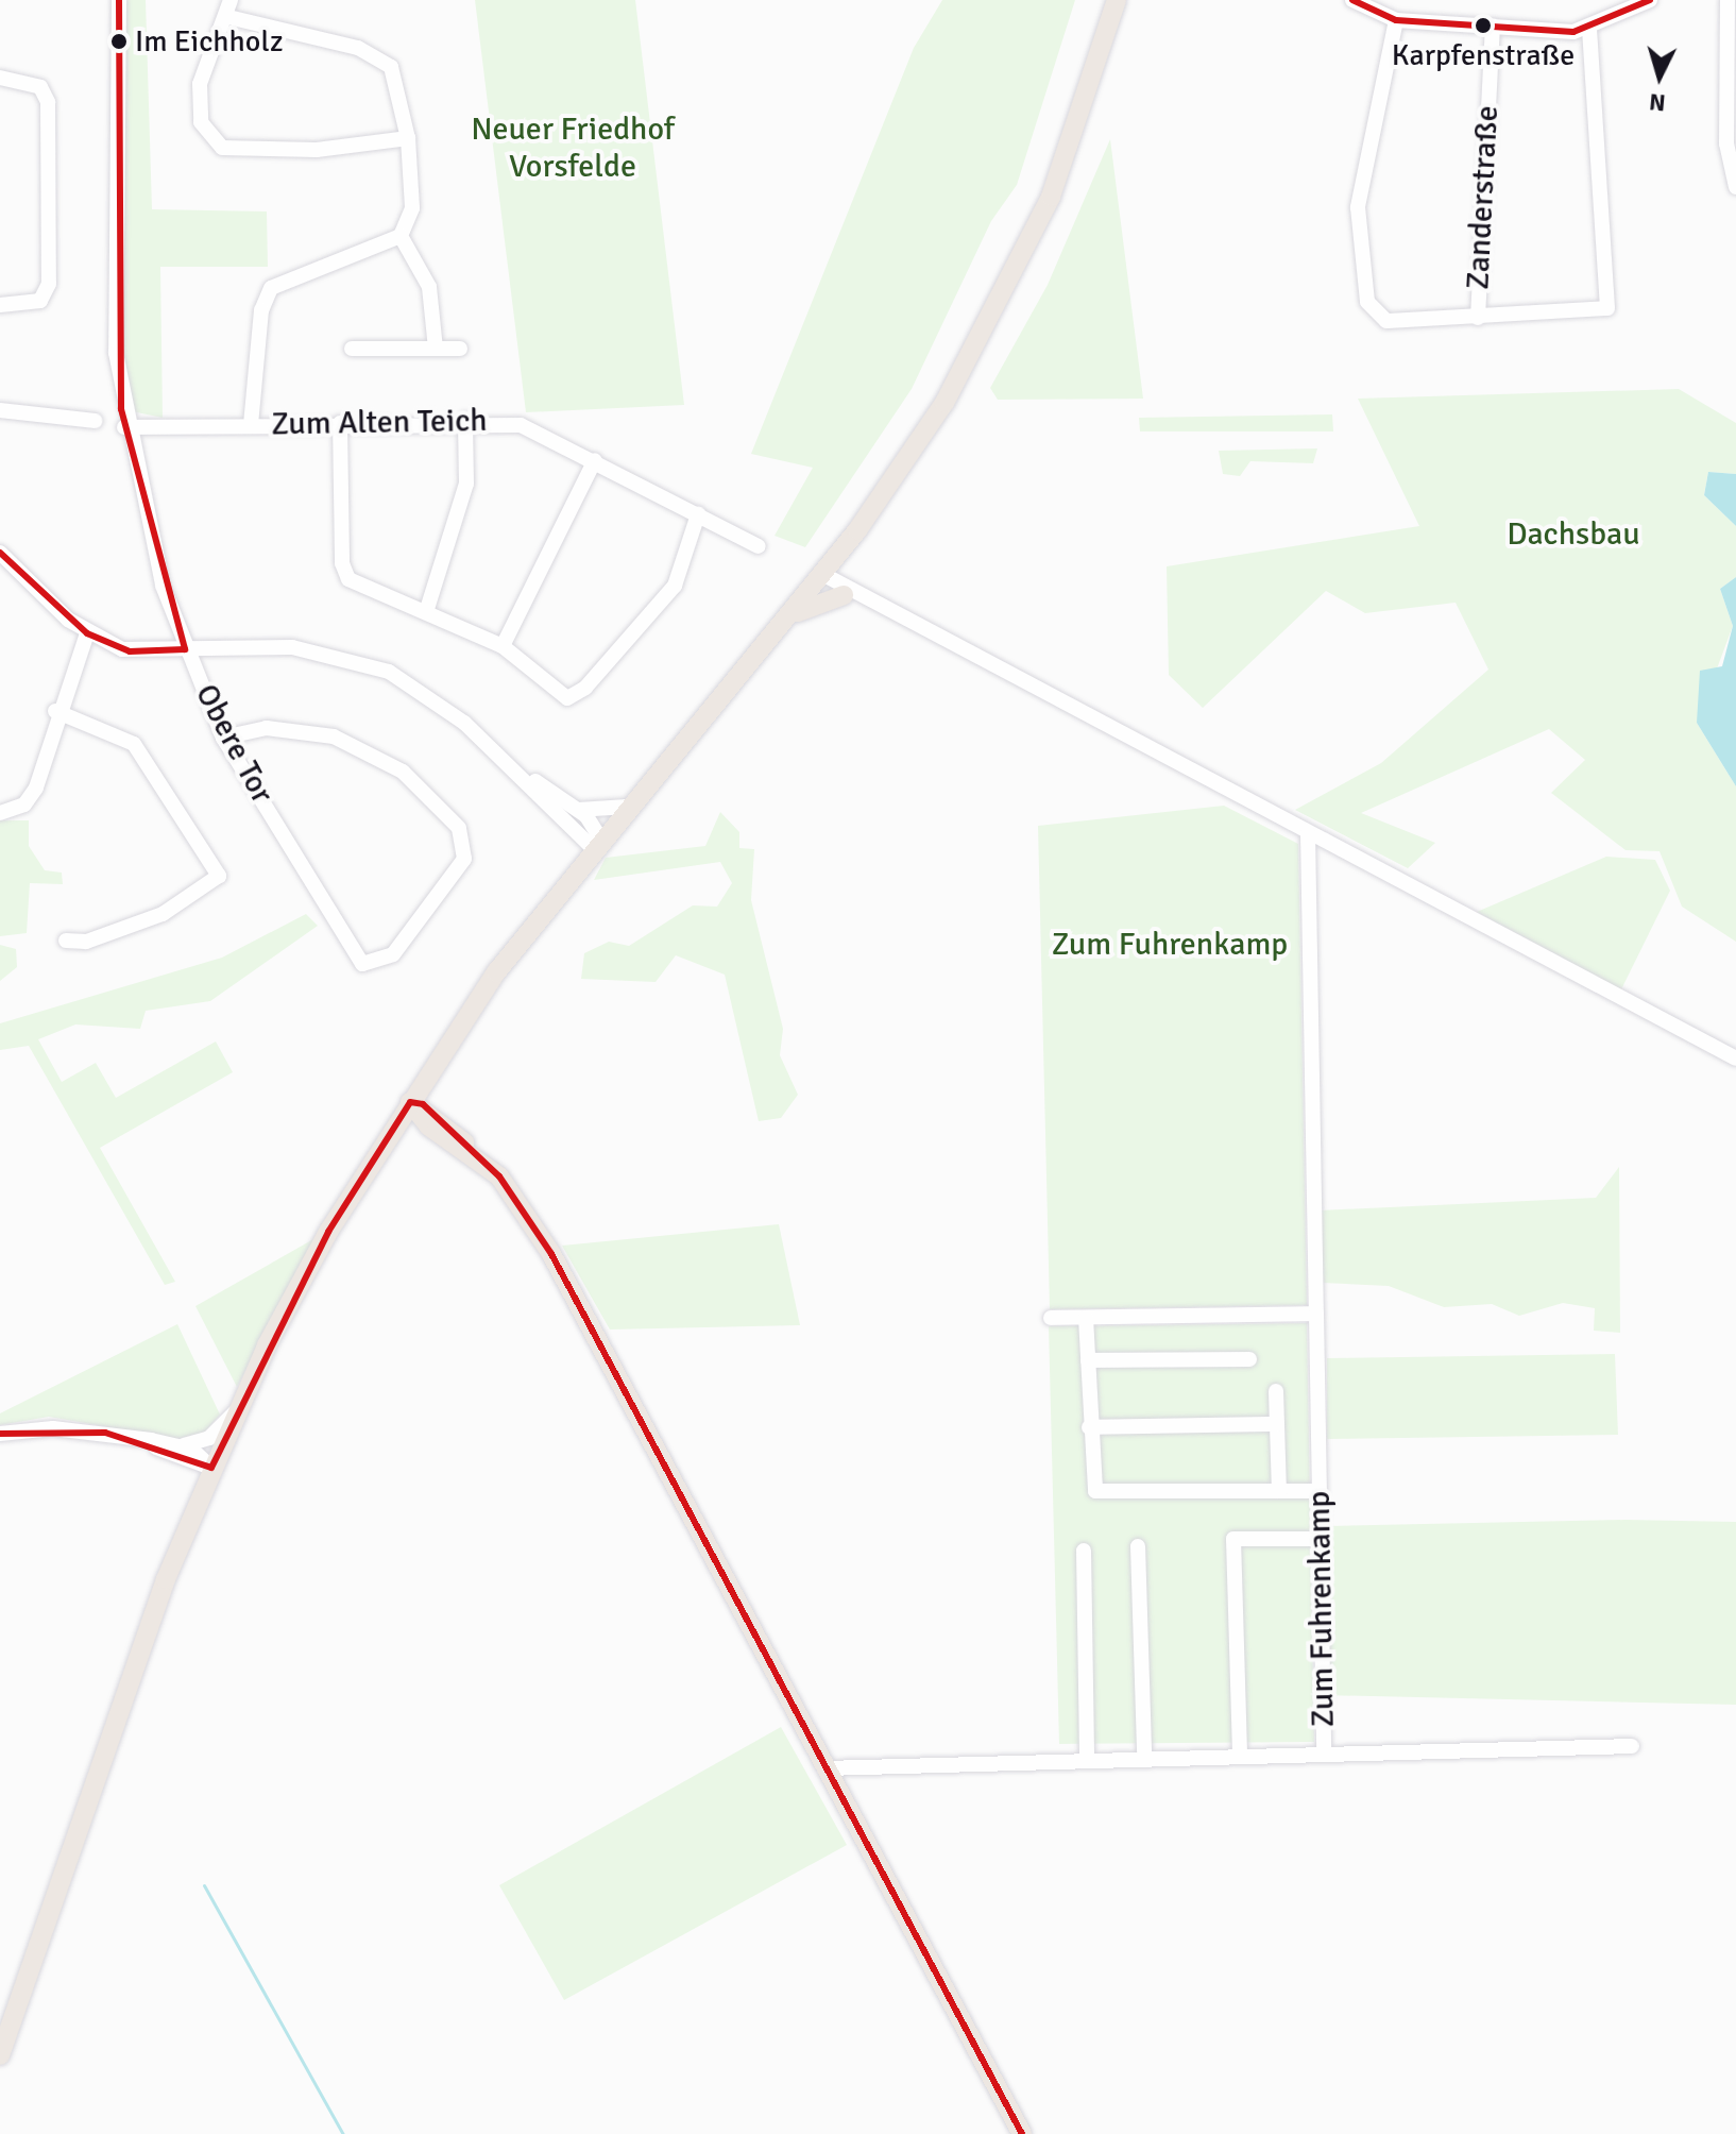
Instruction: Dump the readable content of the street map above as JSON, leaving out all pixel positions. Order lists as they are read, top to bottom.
{
  "streets": {
    "street": [
      "Zanderstraße",
      "Zum Alten Teich",
      "Obere Tor",
      "Zum Fuhrenkamp"
    ]
  },
  "crossings": [
    ["Zum Alten Teich", "Obere Tor"]
  ],
  "parks": ["Neuer Friedhof Vorsfelde", "Dachsbau", "Zum Fuhrenkamp"],
  "places": ["Karpfenstraße", "Im Eichholz"],
  "north": "bottom"
}
